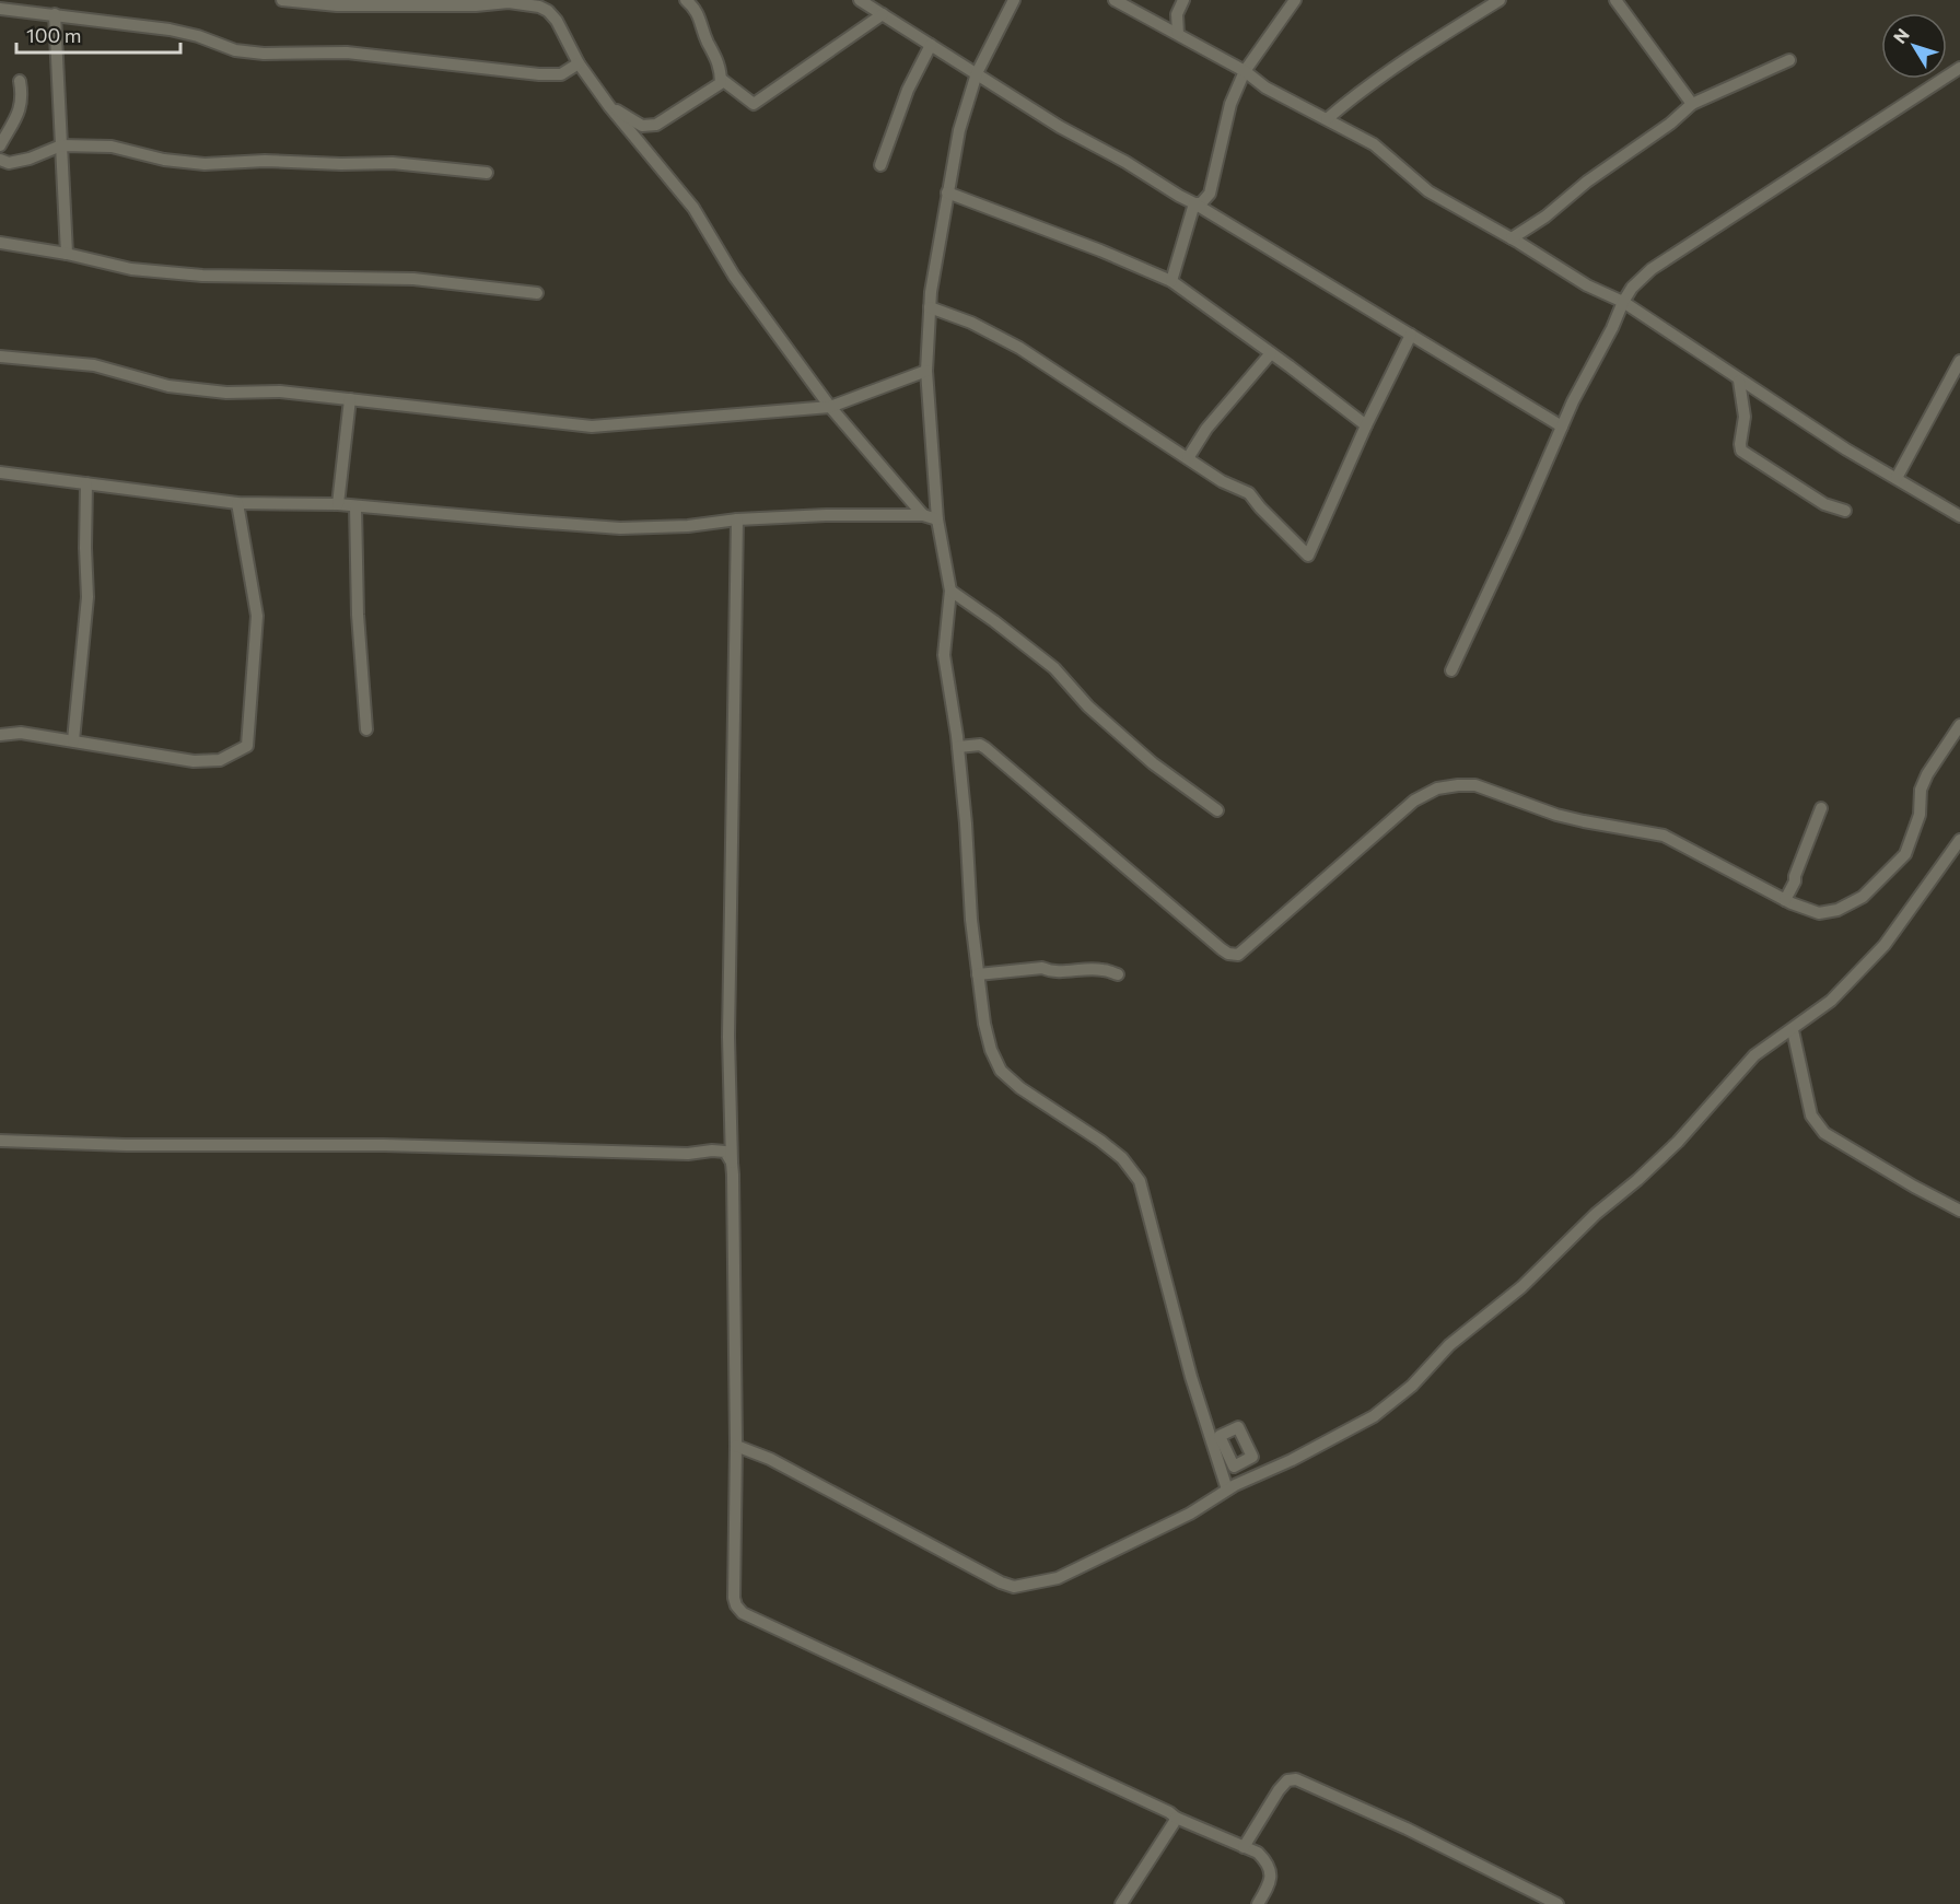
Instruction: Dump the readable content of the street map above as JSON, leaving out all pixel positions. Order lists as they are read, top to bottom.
{
  "scale_bar": "100 m",
  "north": "top left"
}
